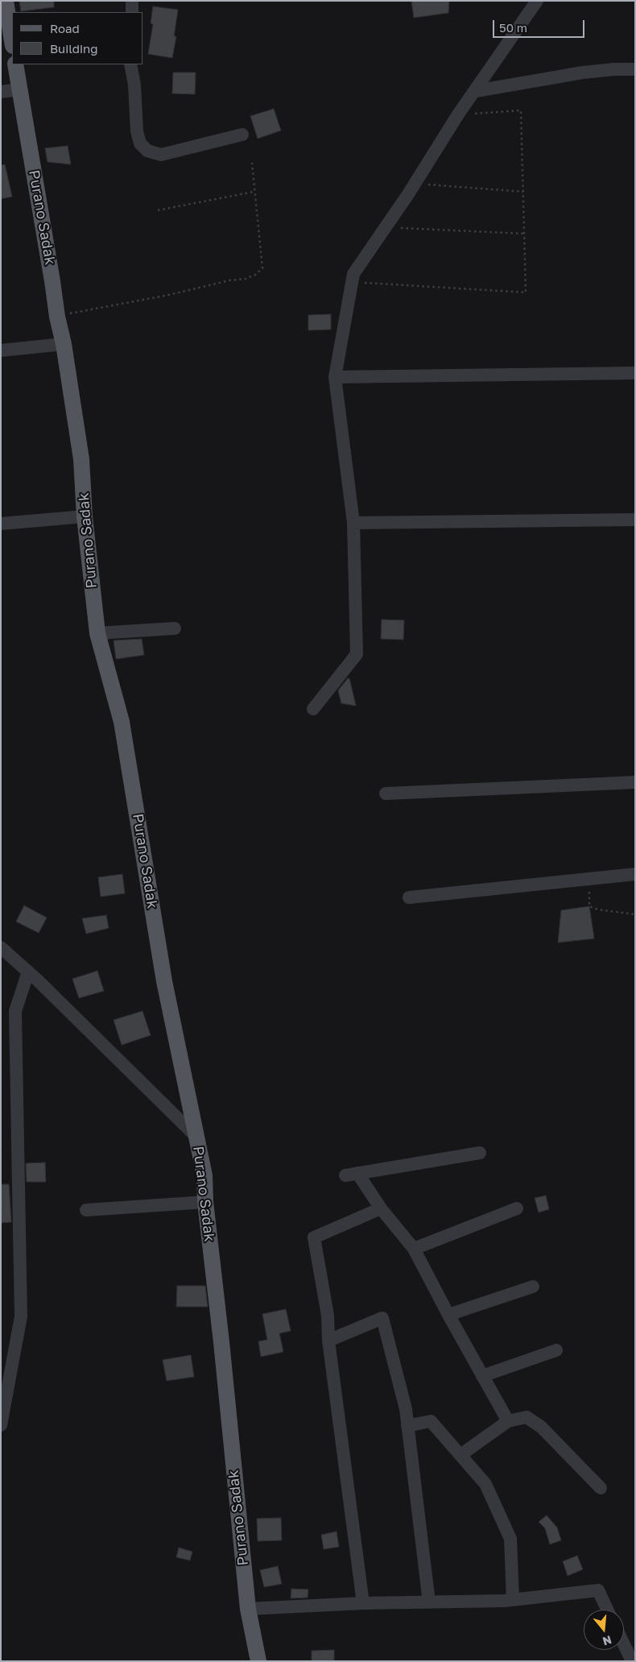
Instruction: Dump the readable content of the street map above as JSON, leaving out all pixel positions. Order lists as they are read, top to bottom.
{
  "streets": {
    "main road": ["Purano Sadak"]
  },
  "legend": ["Road", "Building"],
  "scale_bar": "50 m",
  "north": "bottom"
}
